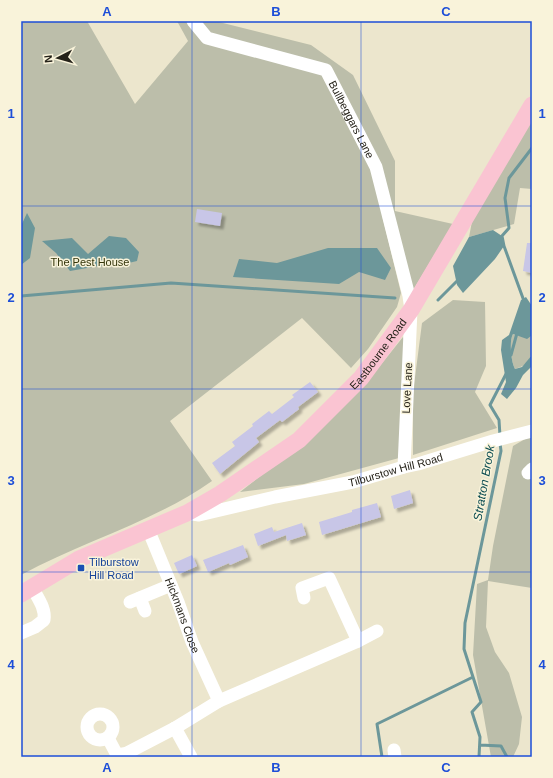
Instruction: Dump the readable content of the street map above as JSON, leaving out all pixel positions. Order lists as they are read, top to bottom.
{
  "streets": {
    "main road": ["Eastbourne Road"],
    "street": [
      "Bullbeggars Lane",
      "Love Lane",
      "Tilburstow Hill Road",
      "Hickmans Close"
    ]
  },
  "crossings": [
    ["Bullbeggars Lane", "Eastbourne Road"],
    ["Bullbeggars Lane", "Love Lane"],
    ["Eastbourne Road", "Love Lane"],
    ["Eastbourne Road", "Tilburstow Hill Road"],
    ["Eastbourne Road", "Hickmans Close"],
    ["Love Lane", "Tilburstow Hill Road"]
  ],
  "water": ["Stratton Brook"],
  "parks": ["The Pest House"],
  "places": {
    "transit": ["Tilburstow Hill Road"]
  },
  "north": "left",
  "grid": {
    "columns": ["A", "B", "C"],
    "rows": [
      "1",
      "2",
      "3",
      "4"
    ]
  }
}
